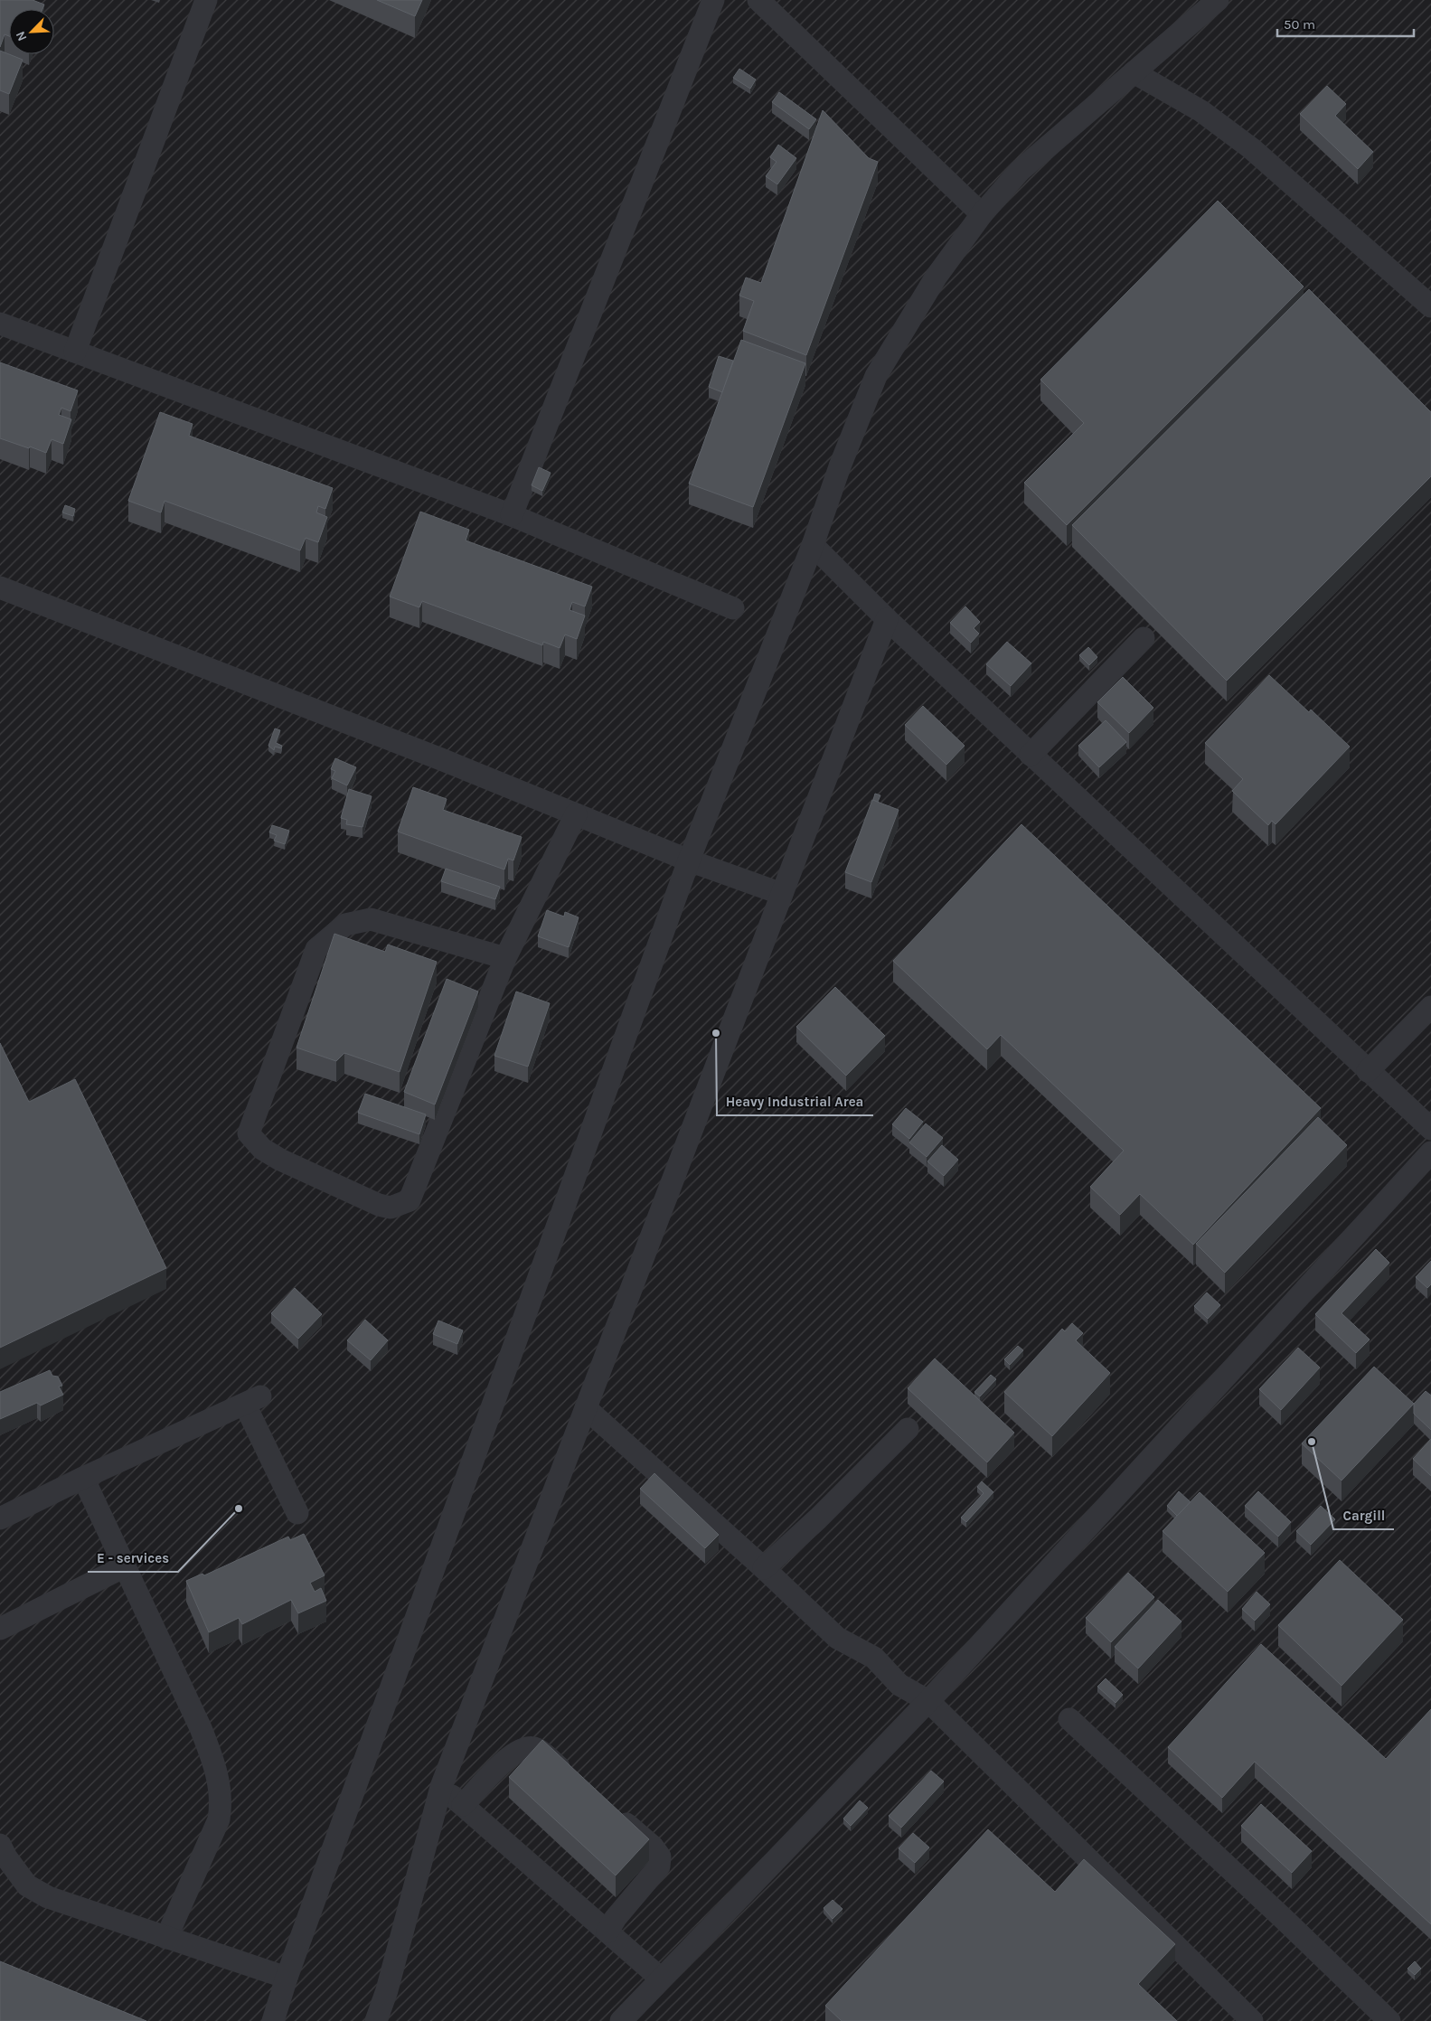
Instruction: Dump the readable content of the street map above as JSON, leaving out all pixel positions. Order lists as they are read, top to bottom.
{
  "places": ["Heavy Industrial Area", "Cargill", "E - services"],
  "scale_bar": "50 m",
  "north": "bottom left"
}
